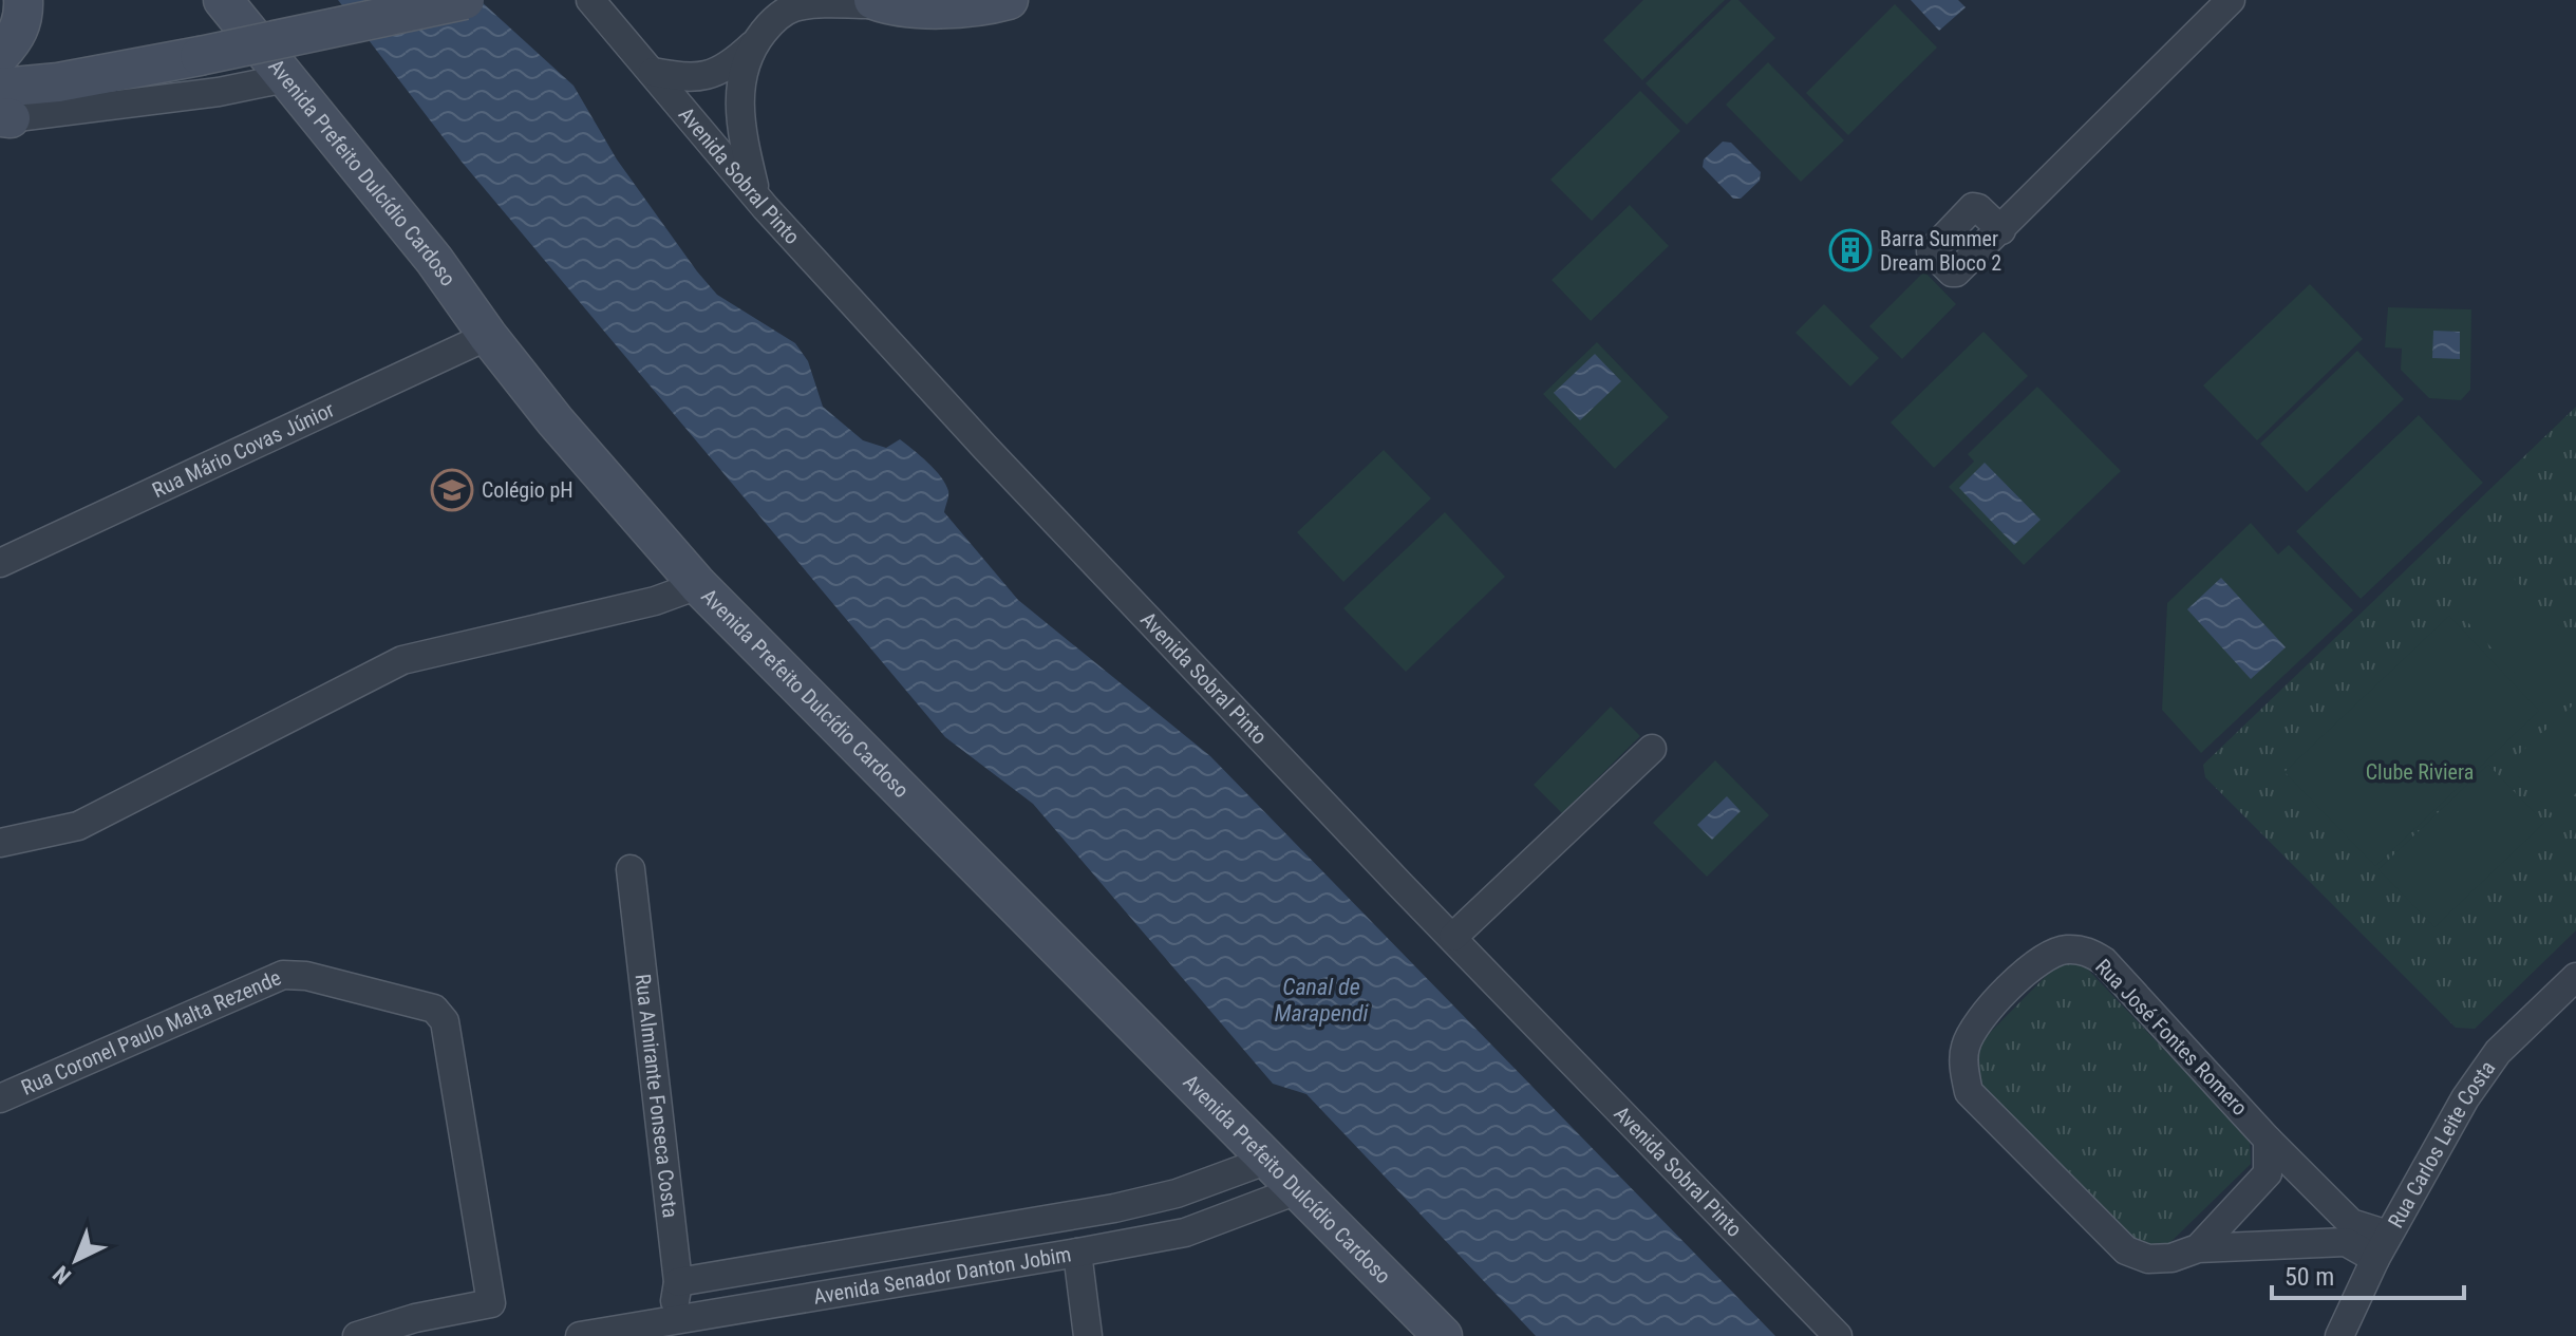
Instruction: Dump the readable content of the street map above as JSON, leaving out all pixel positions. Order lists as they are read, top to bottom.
{
  "streets": {
    "street": [
      "Avenida Prefeito Dulcídio Cardoso",
      "Avenida Sobral Pinto",
      "Rua Mário Covas Júnior",
      "Rua Coronel Paulo Malta Rezende",
      "Rua José Fontes Romero",
      "Rua Almirante Fonseca Costa",
      "Rua Carlos Leite Costa",
      "Avenida Senador Danton Jobim"
    ]
  },
  "crossings": [
    ["Avenida Prefeito Dulcídio Cardoso", "Rua Mário Covas Júnior"],
    ["Avenida Prefeito Dulcídio Cardoso", "Avenida Senador Danton Jobim"],
    ["Rua José Fontes Romero", "Rua Carlos Leite Costa"],
    ["Rua Almirante Fonseca Costa", "Avenida Senador Danton Jobim"]
  ],
  "water": ["Canal de Marapendi"],
  "parks": ["Clube Riviera"],
  "places": {
    "building": ["Barra Summer Dream Bloco 2"],
    "school or university": ["Colégio pH"]
  },
  "scale_bar": "50 m",
  "north": "bottom left"
}
